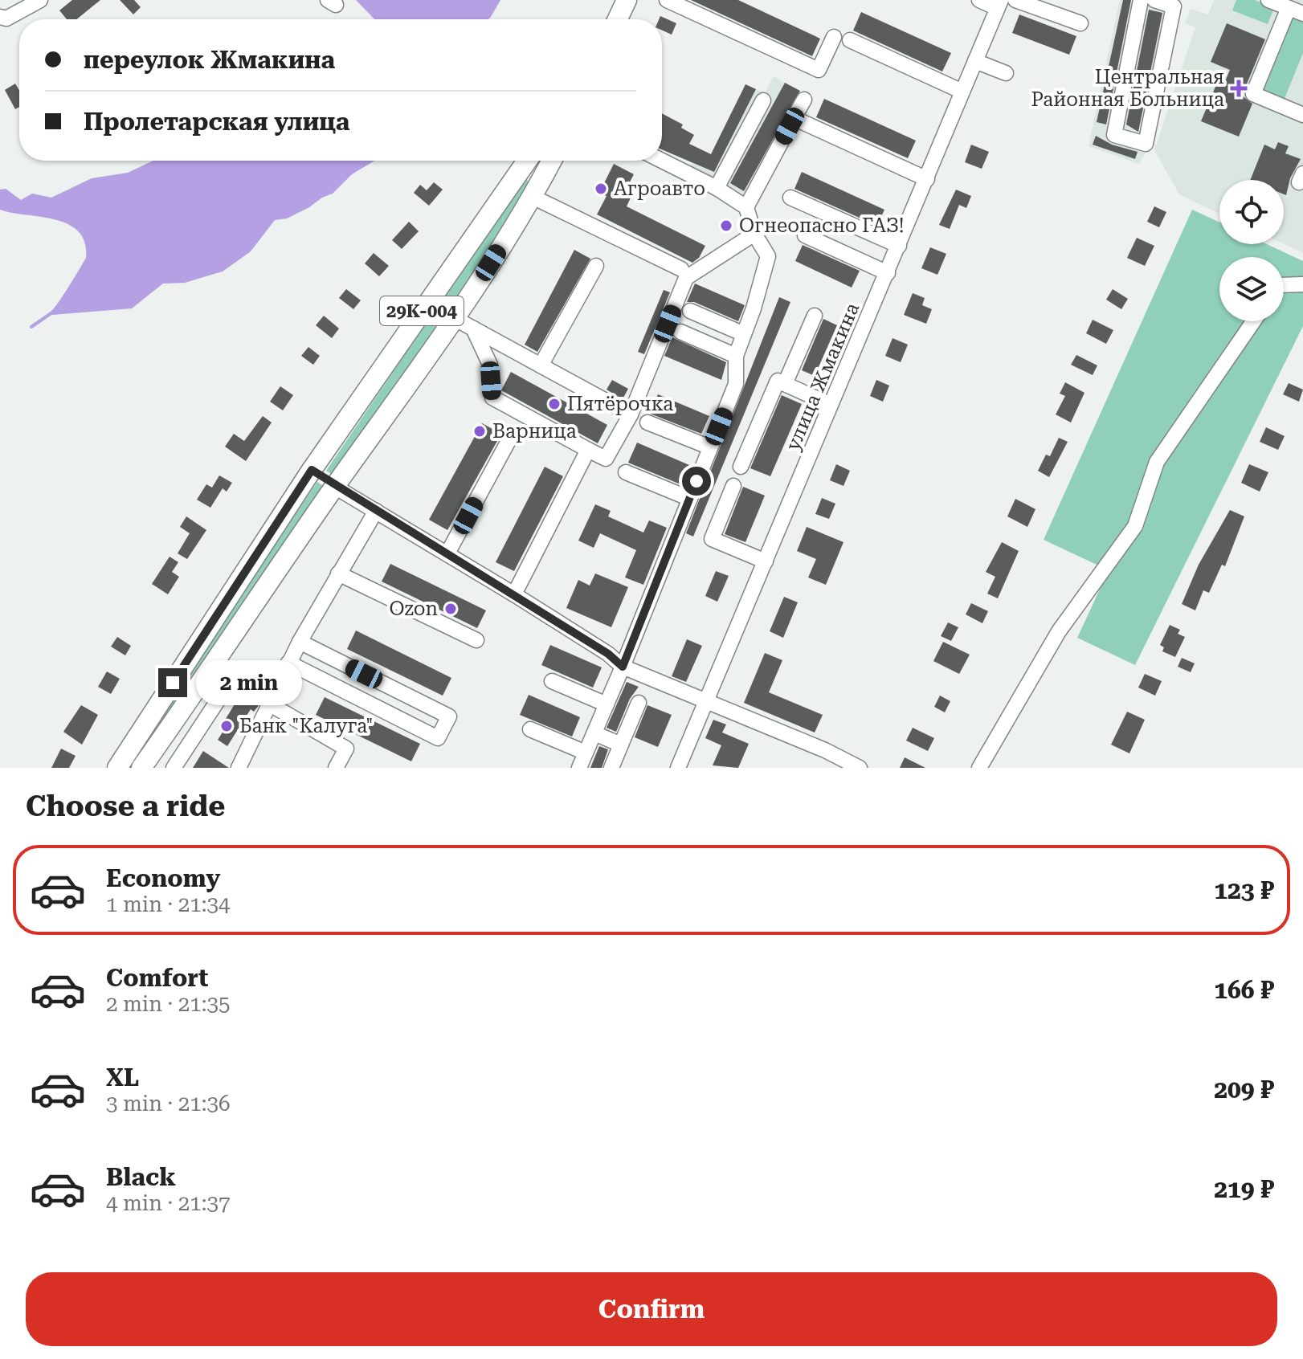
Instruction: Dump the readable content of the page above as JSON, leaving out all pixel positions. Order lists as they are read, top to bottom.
{
  "streets": {
    "main road": ["29К-004"],
    "street": ["улица Жмакина"]
  },
  "places": {
    "health": ["Центральная Районная Больница"],
    "other": [
      "Агроавто",
      "Огнеопасно ГАЗ!",
      "Пятёрочка",
      "Варница",
      "Ozon",
      "Банк \"Калуга\""
    ]
  },
  "page": {
    "banner": ["переулок Жмакина", "Пролетарская улица"],
    "bubble": "2 min",
    "heading": "Choose a ride",
    "list": [
      {
        "name": "Economy",
        "note": "1 min · 21:34",
        "value": "123 ₽"
      },
      {
        "name": "Comfort",
        "note": "2 min · 21:35",
        "value": "166 ₽"
      },
      {
        "name": "XL",
        "note": "3 min · 21:36",
        "value": "209 ₽"
      },
      {
        "name": "Black",
        "note": "4 min · 21:37",
        "value": "219 ₽"
      }
    ],
    "buttons": "Confirm"
  }
}
